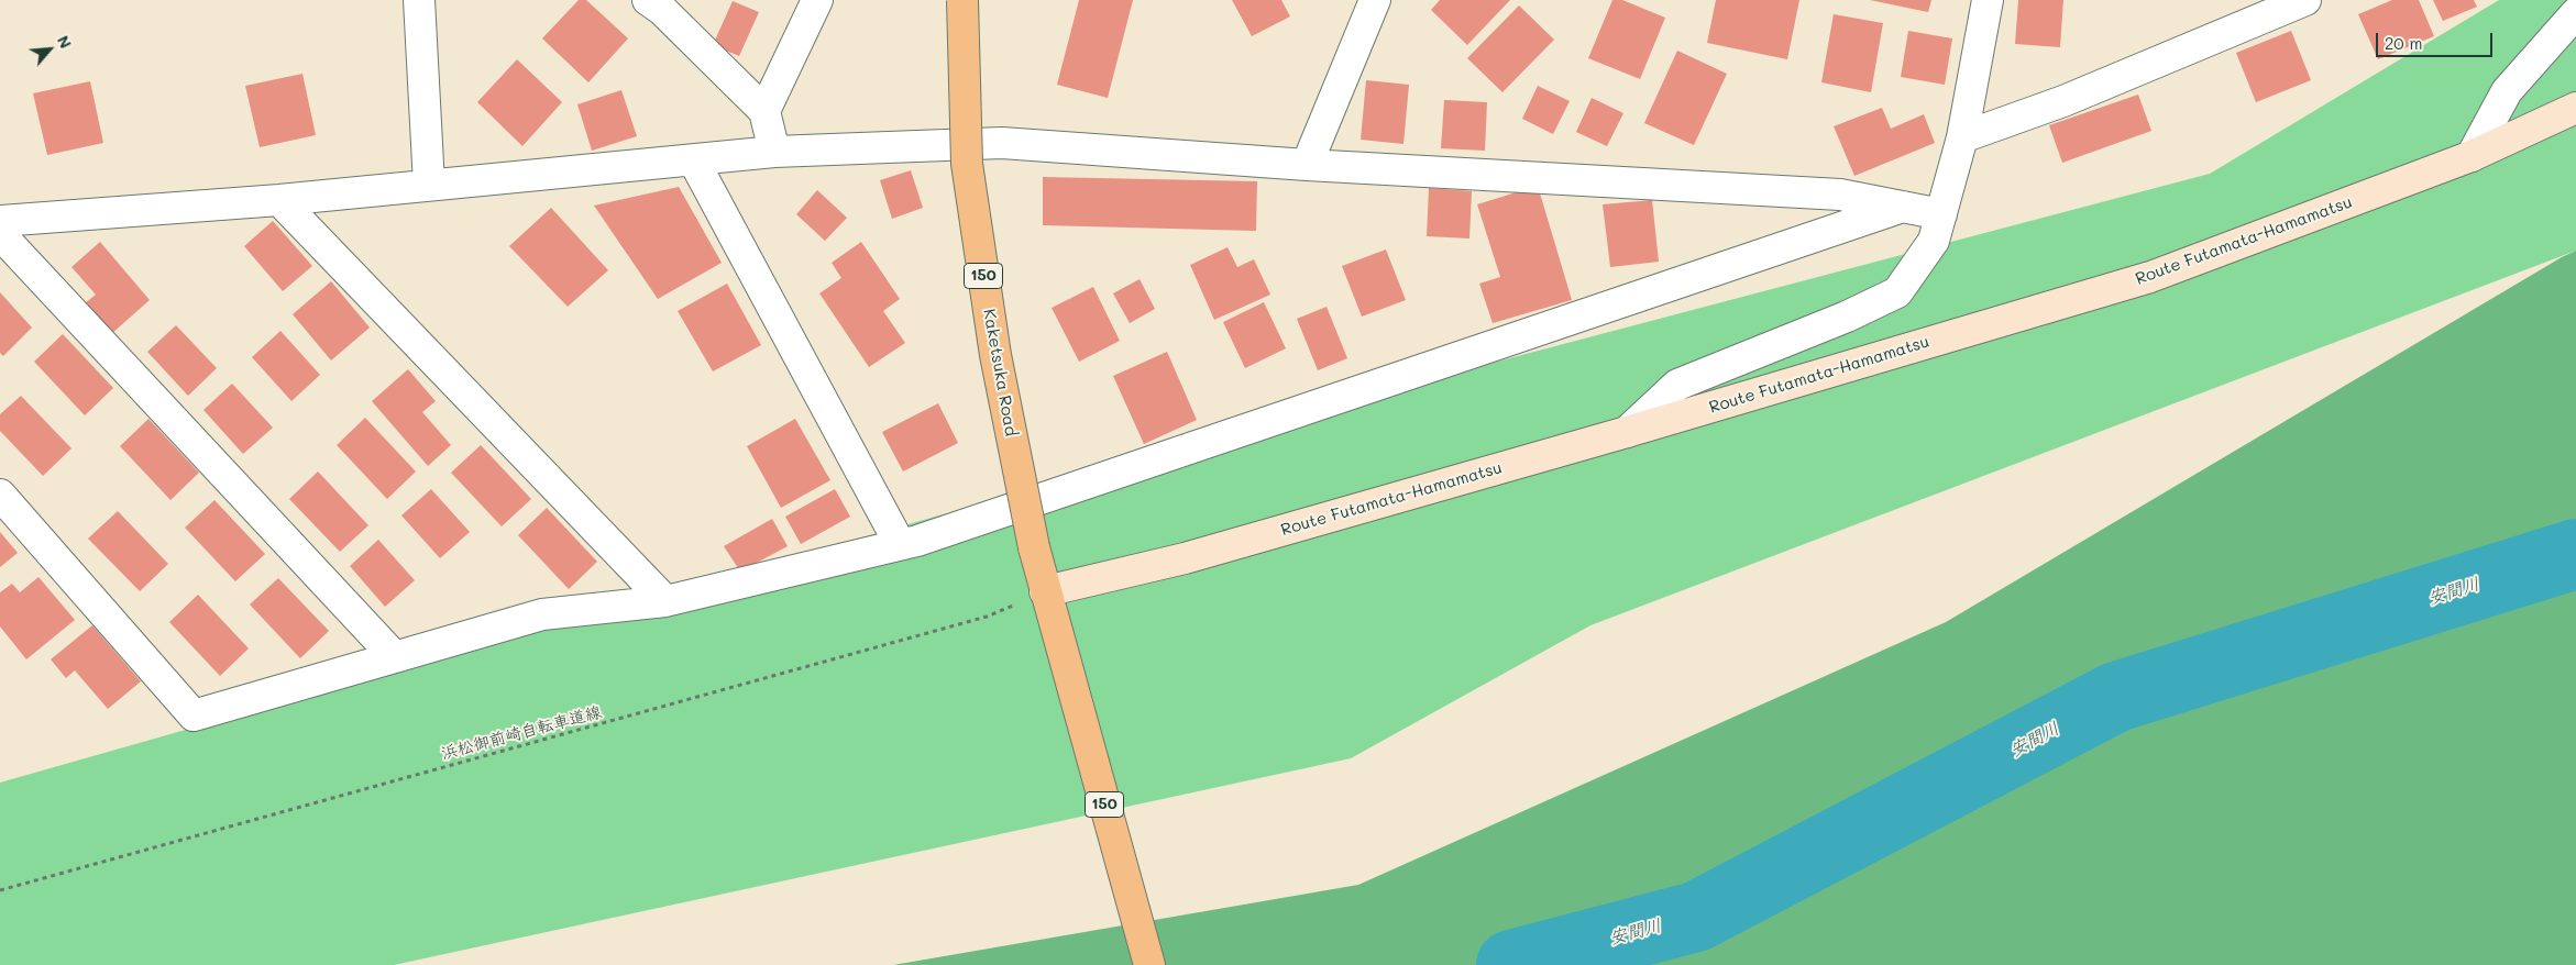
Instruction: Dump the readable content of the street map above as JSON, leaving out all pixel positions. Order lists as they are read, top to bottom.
{
  "streets": {
    "highway": ["150", "Kaketsuka Road"],
    "main road": ["Route Futamata-Hamamatsu"],
    "path": ["浜松御前崎自転車道線"]
  },
  "crossings": [
    ["Route Futamata-Hamamatsu", "Kaketsuka Road"],
    ["Route Futamata-Hamamatsu", "浜松御前崎自転車道線"],
    ["Kaketsuka Road", "浜松御前崎自転車道線"]
  ],
  "water": ["安間川"],
  "scale_bar": "20 m",
  "north": "top right"
}
